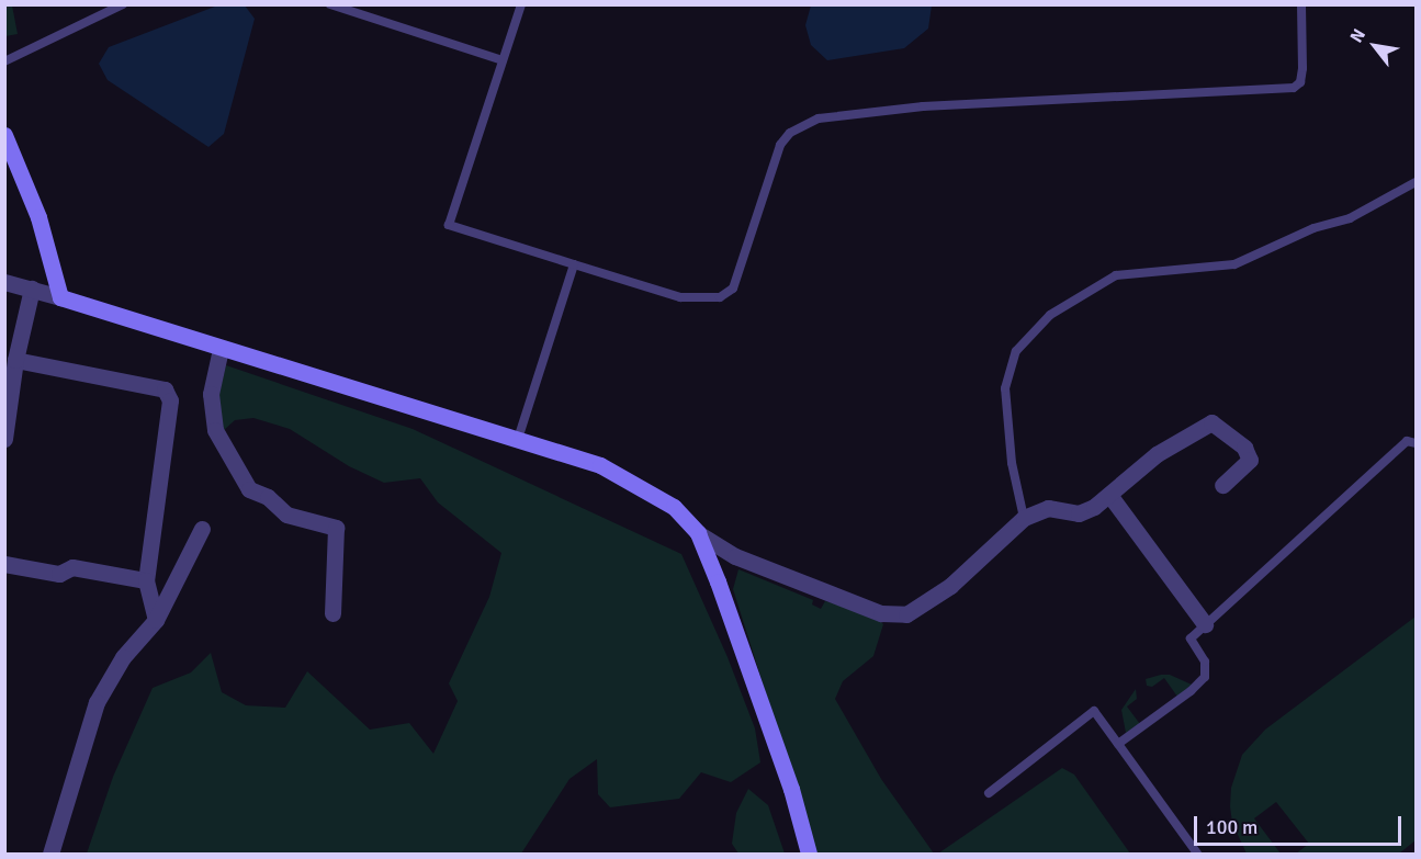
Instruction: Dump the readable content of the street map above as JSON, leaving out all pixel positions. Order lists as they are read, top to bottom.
{
  "scale_bar": "100 m",
  "north": "top left"
}
